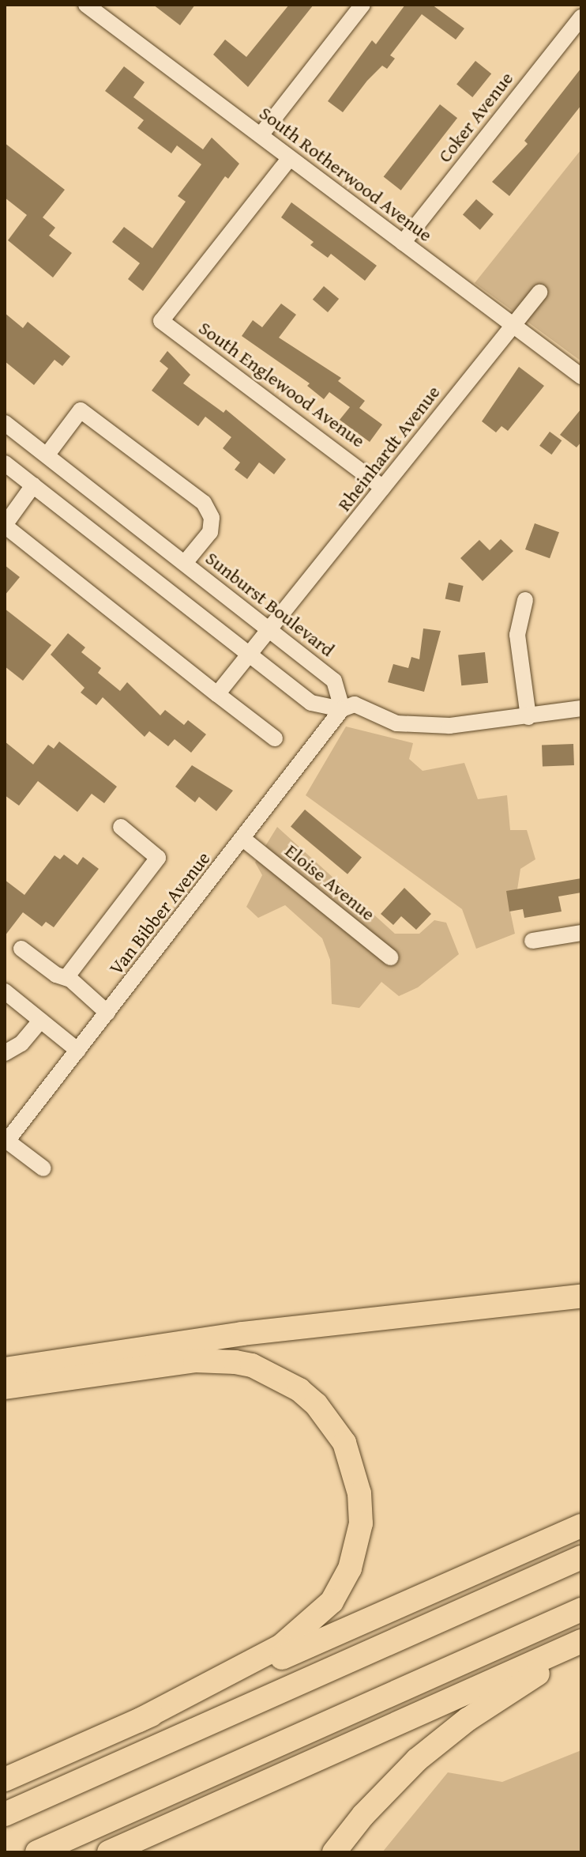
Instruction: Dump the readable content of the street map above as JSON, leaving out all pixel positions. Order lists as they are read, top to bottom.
{
  "streets": {
    "street": [
      "Coker Avenue",
      "South Rotherwood Avenue",
      "South Englewood Avenue",
      "Rheinhardt Avenue",
      "Sunburst Boulevard",
      "Eloise Avenue",
      "Van Bibber Avenue"
    ]
  },
  "crossings": [
    ["Coker Avenue", "South Rotherwood Avenue"],
    ["South Rotherwood Avenue", "South Englewood Avenue"],
    ["South Rotherwood Avenue", "Rheinhardt Avenue"],
    ["South Englewood Avenue", "Rheinhardt Avenue"],
    ["Rheinhardt Avenue", "Sunburst Boulevard"],
    ["Sunburst Boulevard", "Van Bibber Avenue"],
    ["Eloise Avenue", "Van Bibber Avenue"]
  ]
}
